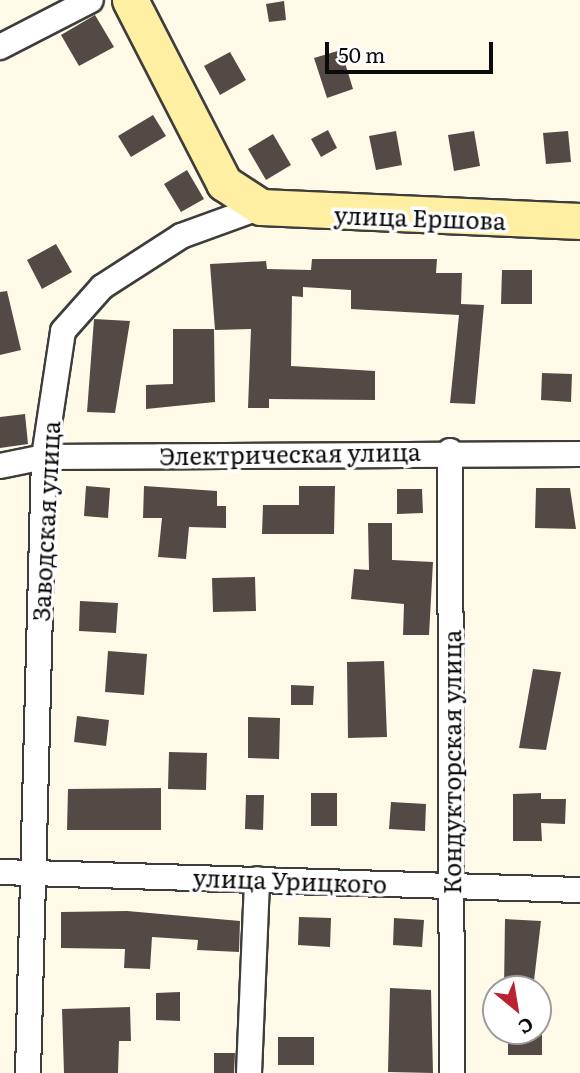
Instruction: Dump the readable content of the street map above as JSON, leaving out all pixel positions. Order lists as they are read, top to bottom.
{
  "streets": {
    "street": [
      "улица Ершова",
      "Электрическая улица",
      "Заводская улица",
      "Кондукторская улица",
      "улица Урицкого"
    ]
  },
  "crossings": [
    ["улица Ершова", "Заводская улица"],
    ["Электрическая улица", "Заводская улица"],
    ["Электрическая улица", "Кондукторская улица"],
    ["Заводская улица", "улица Урицкого"],
    ["Кондукторская улица", "улица Урицкого"]
  ],
  "scale_bar": "50 m",
  "north": "bottom right"
}
